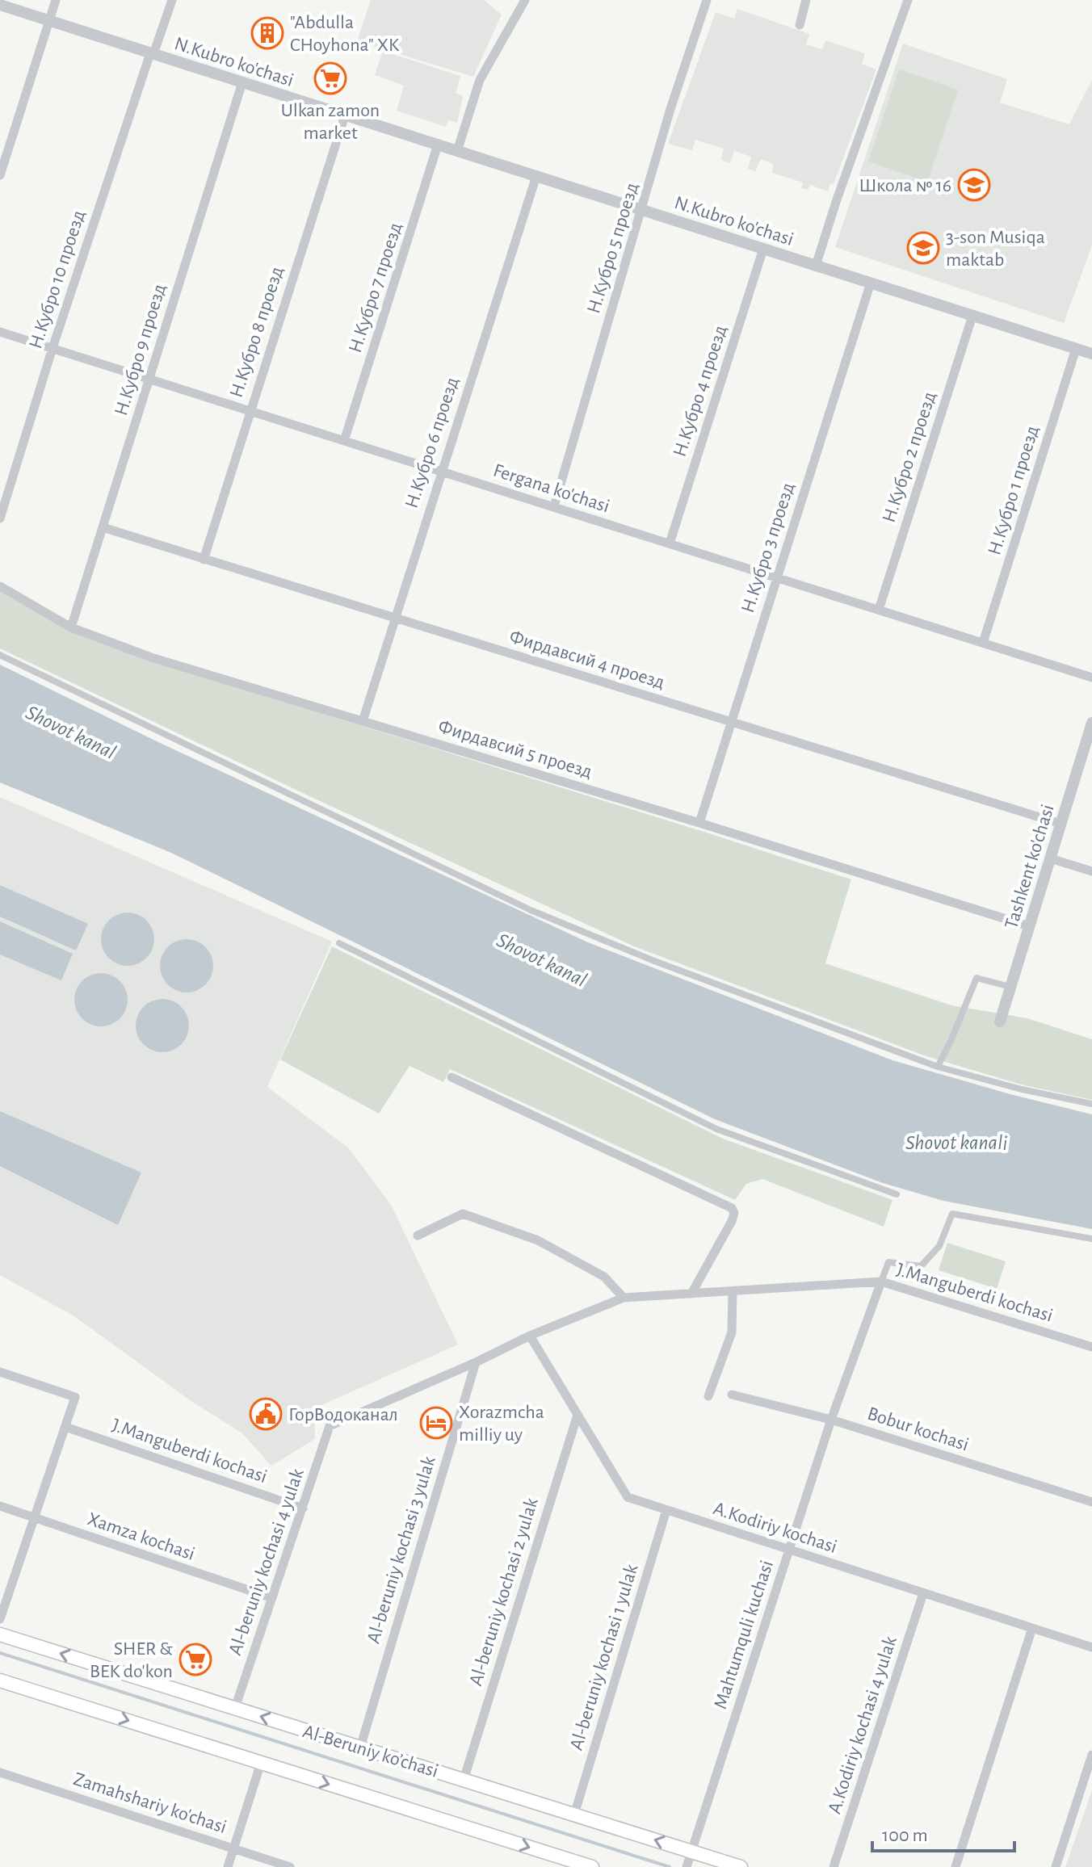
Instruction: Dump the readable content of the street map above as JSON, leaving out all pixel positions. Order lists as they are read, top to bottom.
{
  "streets": {
    "main road": ["Al-Beruniy ko’chasi"],
    "street": [
      "N.Kubro ko'chasi",
      "Н.Кубро 5 проезд",
      "Н.Кубро 10 проезд",
      "Н.Кубро 7 проезд",
      "Н.Кубро 8 проезд",
      "Н.Кубро 9 проезд",
      "Н.Кубро 4 проезд",
      "Н.Кубро 6 проезд",
      "Н.Кубро 2 проезд",
      "Fergana ko'chasi",
      "Н.Кубро 1 проезд",
      "Н.Кубро 3 проезд",
      "Фирдавсий 4 проезд",
      "Фирдавсий 5 проезд",
      "Tashkent ko'chasi",
      "J.Manguberdi kochasi",
      "Bobur kochasi",
      "A.Kodiriy kochasi",
      "Xamza kochasi",
      "Al-beruniy kochasi 3 yulak",
      "Al-beruniy kochasi 4 yulak",
      "Al-beruniy kochasi 2 yulak",
      "Mahtumquli kuchasi",
      "Al-beruniy kochasi 1 yulak",
      "A.Kodiriy kochasi 4 yulak",
      "Zamahshariy ko'chasi"
    ]
  },
  "crossings": [
    ["N.Kubro ko'chasi", "Н.Кубро 5 проезд"],
    ["N.Kubro ko'chasi", "Н.Кубро 10 проезд"],
    ["N.Kubro ko'chasi", "Н.Кубро 7 проезд"],
    ["N.Kubro ko'chasi", "Н.Кубро 8 проезд"],
    ["N.Kubro ko'chasi", "Н.Кубро 9 проезд"],
    ["N.Kubro ko'chasi", "Н.Кубро 4 проезд"],
    ["N.Kubro ko'chasi", "Н.Кубро 6 проезд"],
    ["N.Kubro ko'chasi", "Н.Кубро 2 проезд"],
    ["N.Kubro ko'chasi", "Н.Кубро 1 проезд"],
    ["N.Kubro ko'chasi", "Н.Кубро 3 проезд"],
    ["Н.Кубро 5 проезд", "Fergana ko'chasi"],
    ["Н.Кубро 10 проезд", "Fergana ko'chasi"],
    ["Н.Кубро 7 проезд", "Fergana ko'chasi"],
    ["Н.Кубро 8 проезд", "Fergana ko'chasi"],
    ["Н.Кубро 8 проезд", "Фирдавсий 4 проезд"],
    ["Н.Кубро 9 проезд", "Fergana ko'chasi"],
    ["Н.Кубро 9 проезд", "Фирдавсий 4 проезд"],
    ["Н.Кубро 9 проезд", "Фирдавсий 5 проезд"],
    ["Н.Кубро 4 проезд", "Fergana ko'chasi"],
    ["Н.Кубро 6 проезд", "Fergana ko'chasi"],
    ["Н.Кубро 6 проезд", "Фирдавсий 4 проезд"],
    ["Н.Кубро 6 проезд", "Фирдавсий 5 проезд"],
    ["Н.Кубро 2 проезд", "Fergana ko'chasi"],
    ["Fergana ko'chasi", "Н.Кубро 1 проезд"],
    ["Fergana ko'chasi", "Н.Кубро 3 проезд"],
    ["Н.Кубро 3 проезд", "Фирдавсий 4 проезд"],
    ["Н.Кубро 3 проезд", "Фирдавсий 5 проезд"],
    ["Фирдавсий 4 проезд", "Tashkent ko'chasi"],
    ["Фирдавсий 5 проезд", "Tashkent ko'chasi"],
    ["J.Manguberdi kochasi", "A.Kodiriy kochasi"],
    ["J.Manguberdi kochasi", "Al-beruniy kochasi 3 yulak"],
    ["J.Manguberdi kochasi", "Al-beruniy kochasi 4 yulak"],
    ["J.Manguberdi kochasi", "Mahtumquli kuchasi"],
    ["Bobur kochasi", "Mahtumquli kuchasi"],
    ["A.Kodiriy kochasi", "Al-beruniy kochasi 2 yulak"],
    ["A.Kodiriy kochasi", "Mahtumquli kuchasi"],
    ["A.Kodiriy kochasi", "Al-beruniy kochasi 1 yulak"],
    ["A.Kodiriy kochasi", "A.Kodiriy kochasi 4 yulak"],
    ["Xamza kochasi", "Al-beruniy kochasi 4 yulak"],
    ["Al-beruniy kochasi 3 yulak", "Al-Beruniy ko’chasi"],
    ["Al-beruniy kochasi 4 yulak", "Al-Beruniy ko’chasi"],
    ["Al-beruniy kochasi 2 yulak", "Al-Beruniy ko’chasi"],
    ["Mahtumquli kuchasi", "Al-Beruniy ko’chasi"],
    ["Al-beruniy kochasi 1 yulak", "Al-Beruniy ko’chasi"]
  ],
  "water": ["Shovot kanal", "Shovot kanali"],
  "places": {
    "building": ["\"Abdulla CHoyhona\" XK"],
    "supermarket": ["Ulkan zamon market", "SHER & BEK do'kon"],
    "school or university": ["Школа № 16", "3-son Musiqa maktab"],
    "public building": ["ГорВодоканал"],
    "hotel": ["Xorazmcha milliy uy"]
  },
  "scale_bar": "100 m"
}
